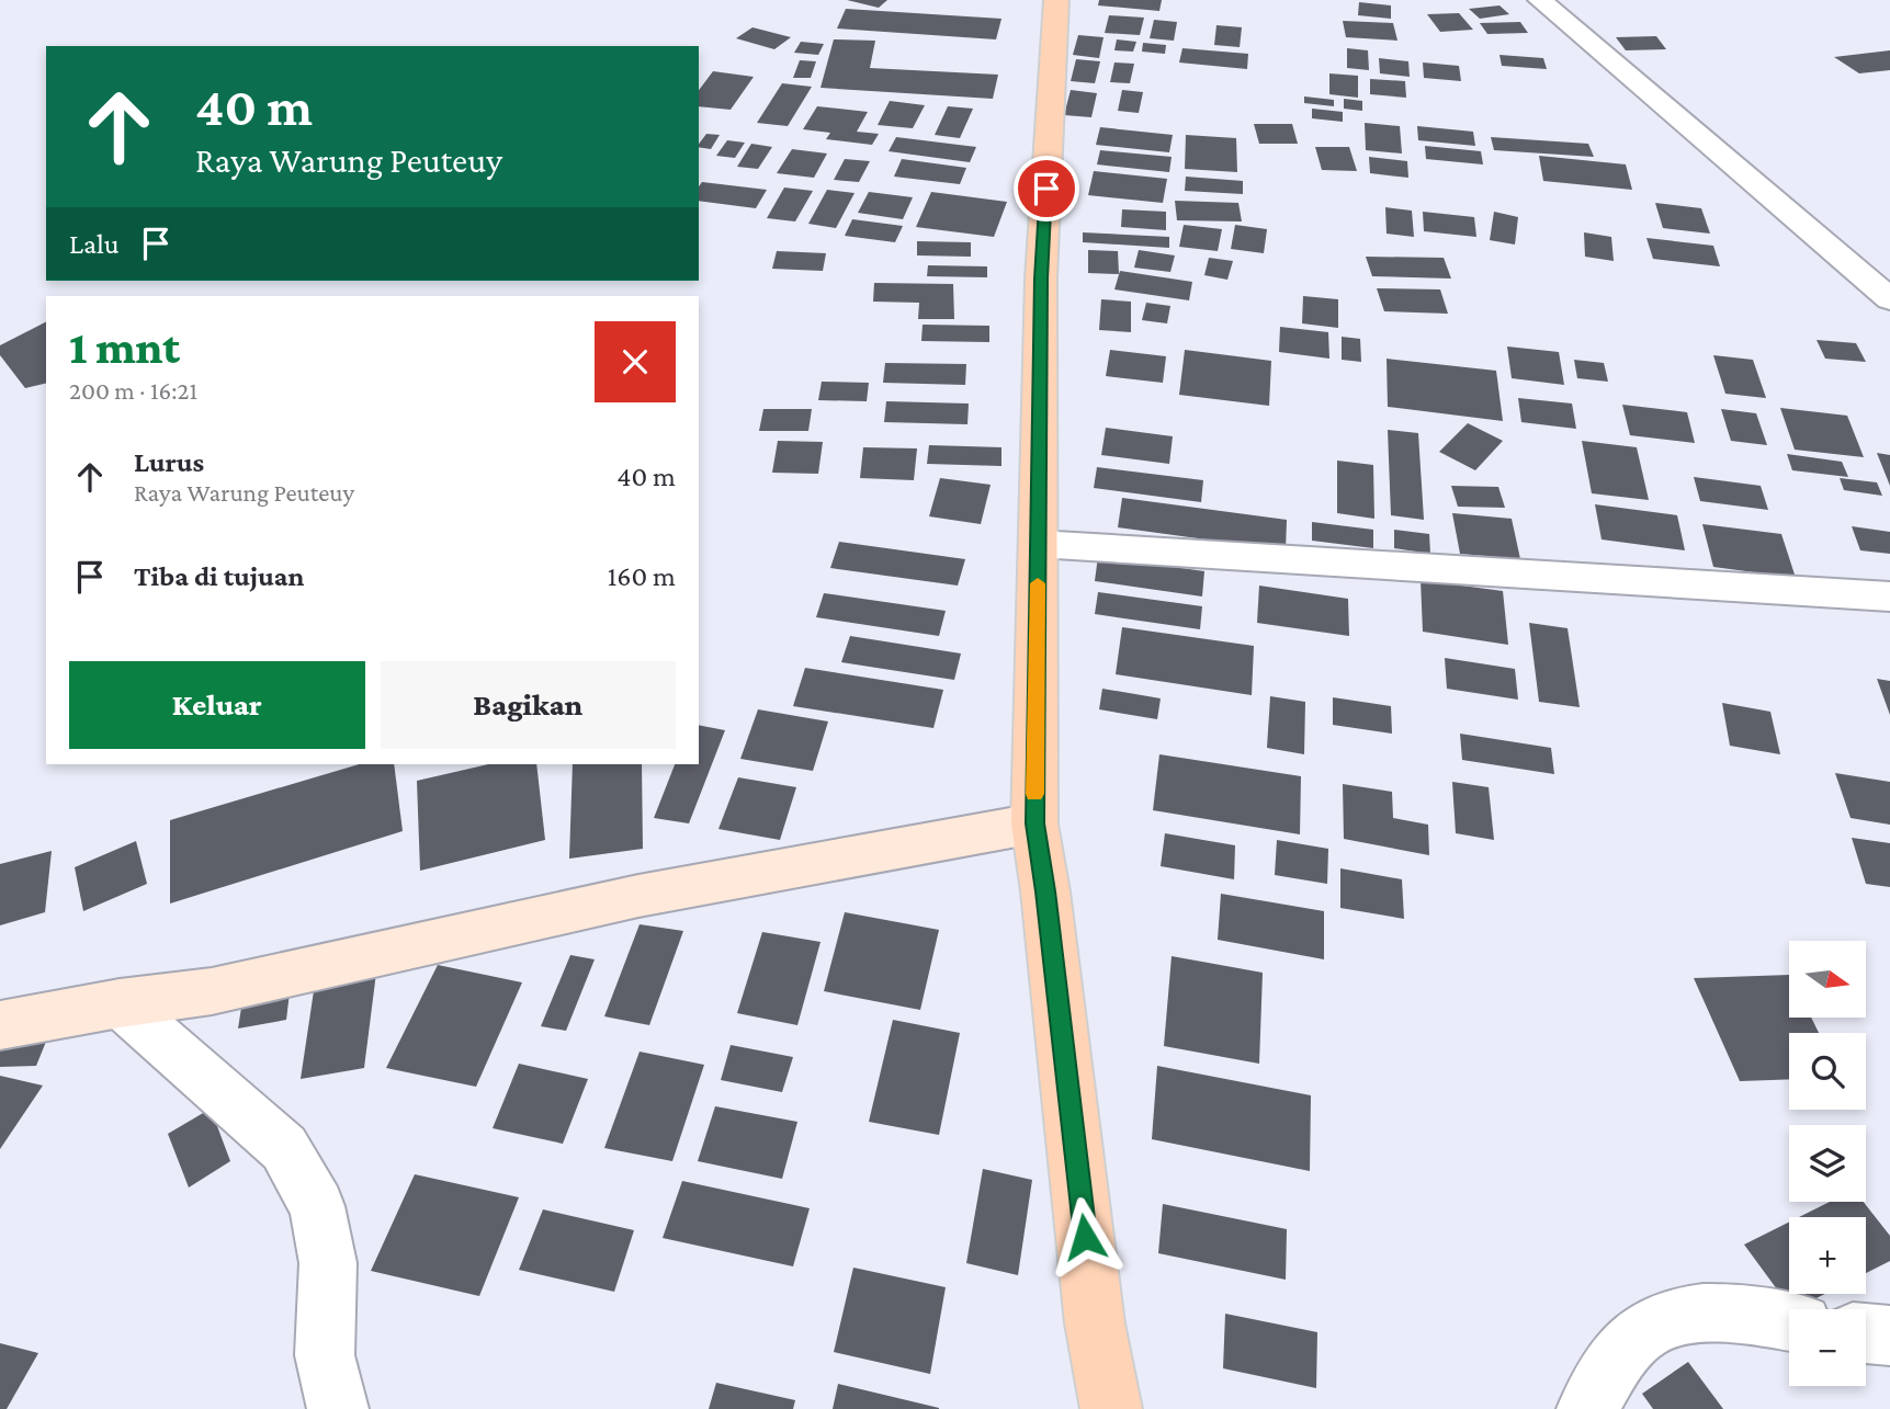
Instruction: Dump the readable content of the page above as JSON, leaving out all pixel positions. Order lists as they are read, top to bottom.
{
  "north": "right",
  "page": {
    "turn": ["40 m", "Raya Warung Peuteuy"],
    "then": "Lalu",
    "heading": ["1 mnt", "200 m · 16:21"],
    "list": [
      {
        "name": "Lurus",
        "note": "Raya Warung Peuteuy",
        "value": "40 m"
      },
      {
        "name": "Tiba di tujuan",
        "value": "160 m"
      }
    ],
    "buttons": ["Keluar", "Bagikan"],
    "map_buttons": ["+", "−"]
  }
}
